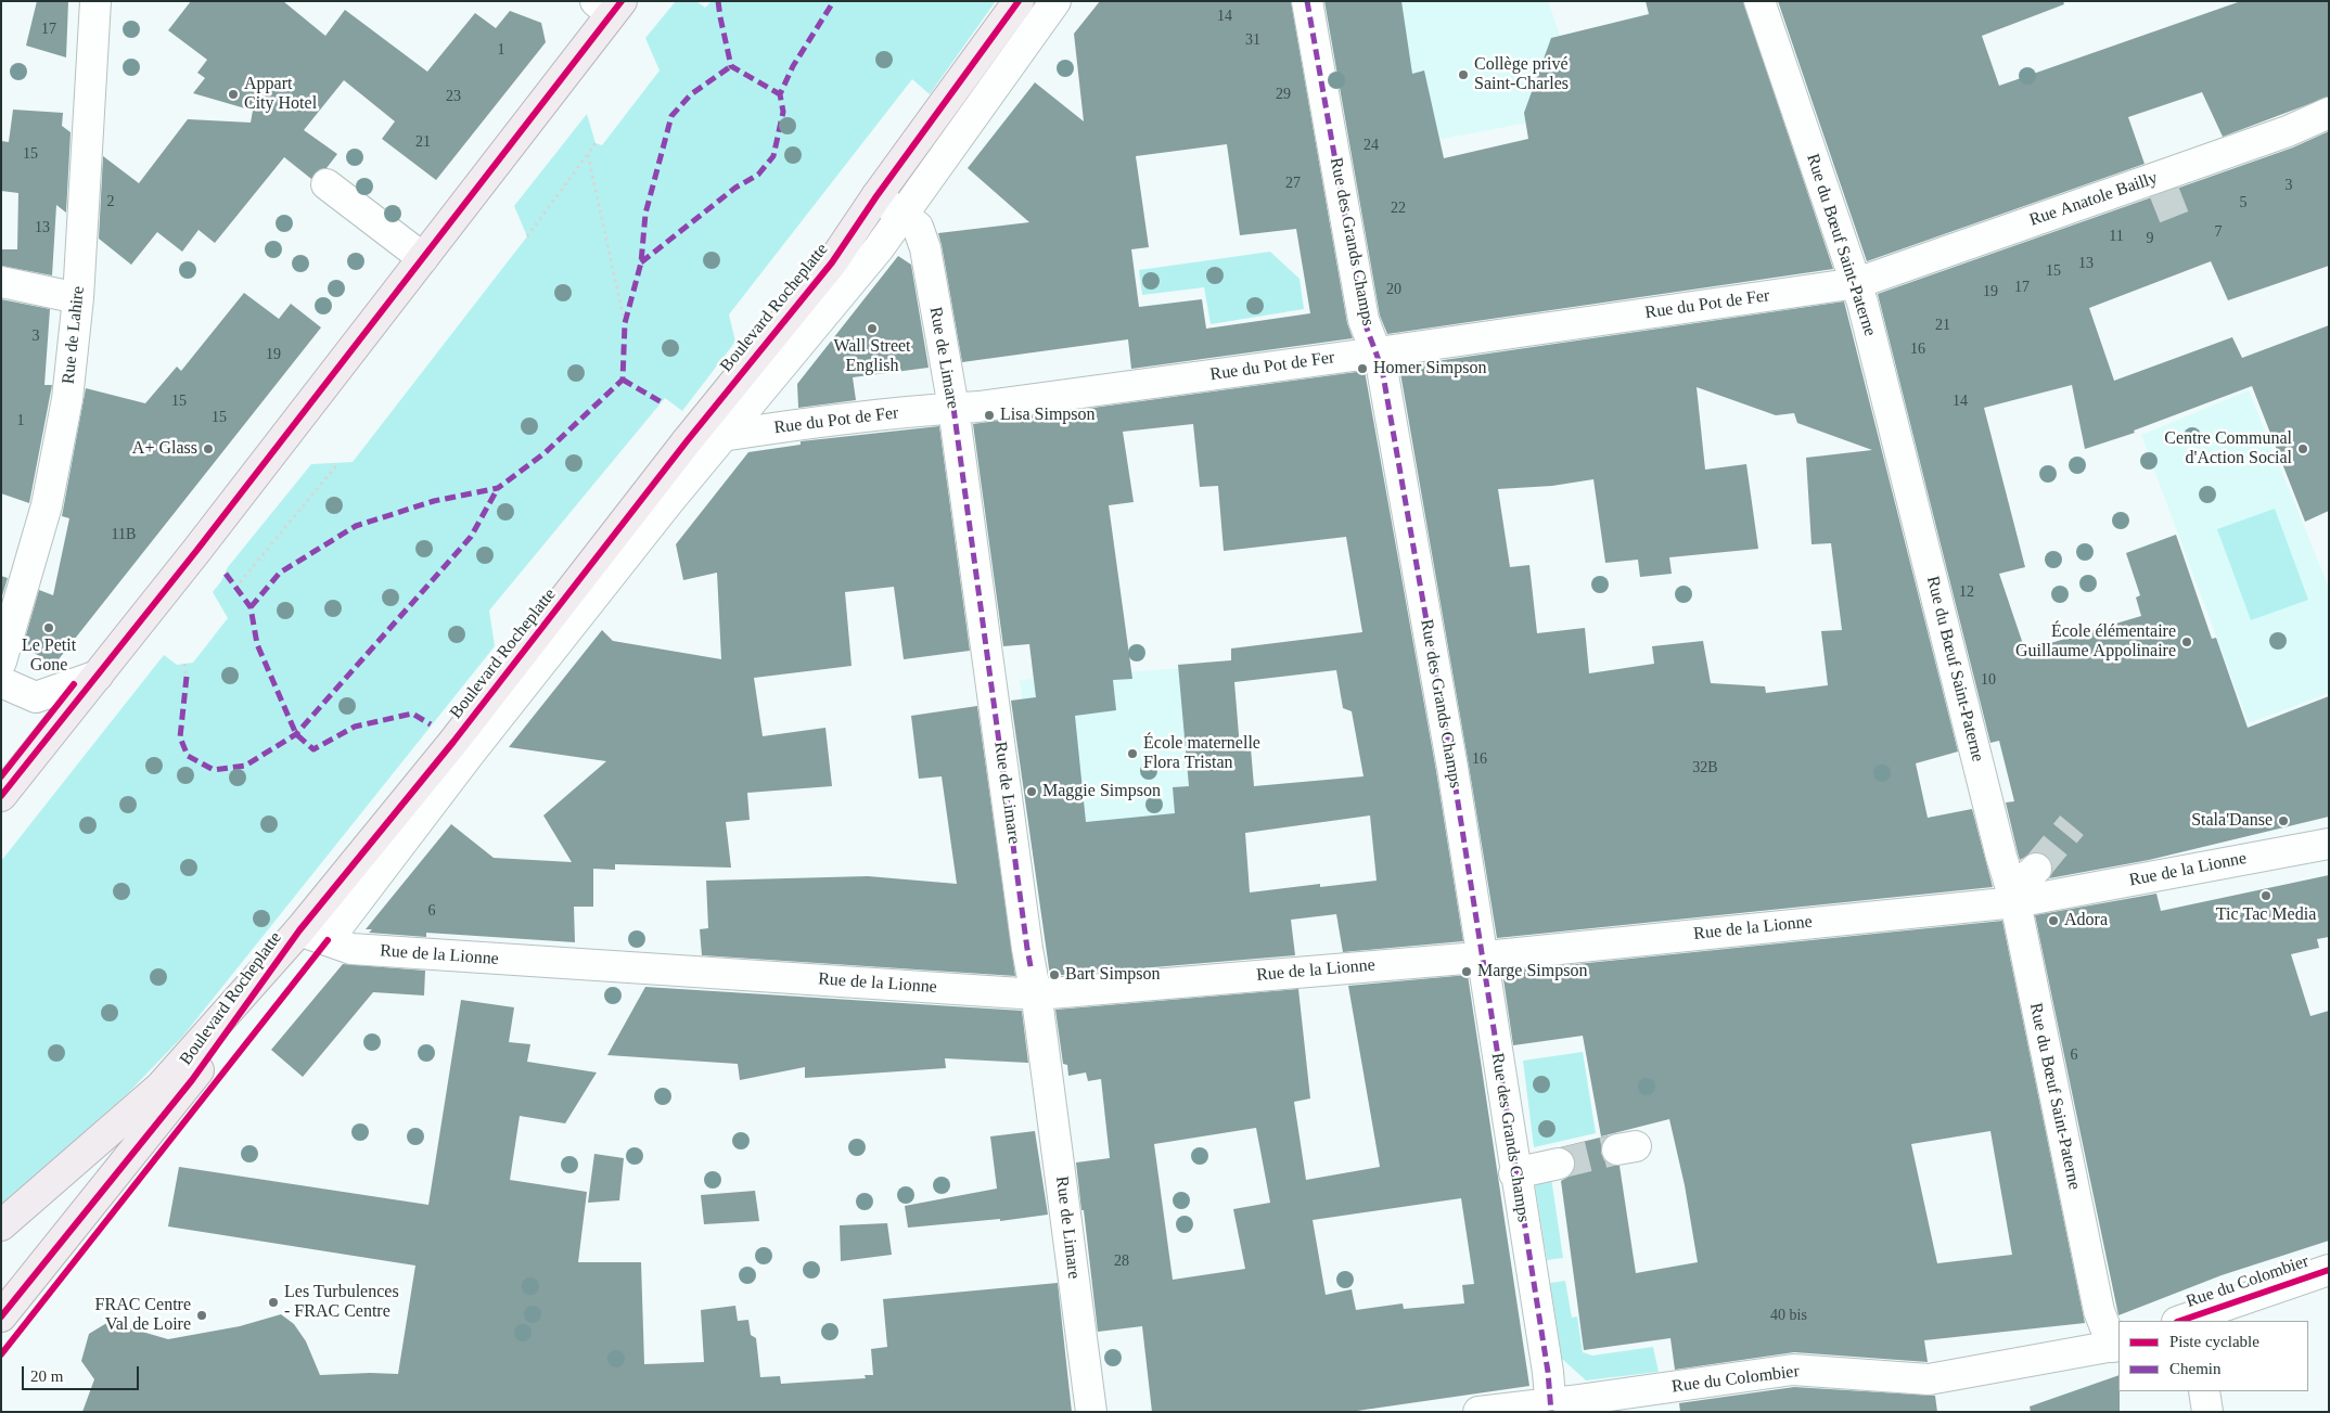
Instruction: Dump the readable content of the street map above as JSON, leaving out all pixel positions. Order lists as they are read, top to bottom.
{
  "streets": {
    "main road": ["Boulevard Rocheplatte"],
    "street": [
      "Rue Anatole Bailly",
      "Rue des Grands Champs",
      "Rue du Bœuf Saint-Paterne",
      "Rue du Pot de Fer",
      "Rue de Lahire",
      "Rue de Limare",
      "Rue de la Lionne",
      "Rue du Colombier"
    ]
  },
  "crossings": [
    ["Rue Anatole Bailly", "Rue du Bœuf Saint-Paterne"],
    ["Rue Anatole Bailly", "Rue du Pot de Fer"],
    ["Rue des Grands Champs", "Rue du Pot de Fer"],
    ["Rue des Grands Champs", "Rue de la Lionne"],
    ["Rue des Grands Champs", "Rue du Colombier"],
    ["Rue du Bœuf Saint-Paterne", "Rue du Pot de Fer"],
    ["Rue du Bœuf Saint-Paterne", "Rue de la Lionne"],
    ["Rue du Bœuf Saint-Paterne", "Rue du Colombier"],
    ["Rue du Pot de Fer", "Boulevard Rocheplatte"],
    ["Rue du Pot de Fer", "Rue de Limare"],
    ["Boulevard Rocheplatte", "Rue de Limare"],
    ["Boulevard Rocheplatte", "Rue de la Lionne"],
    ["Rue de Limare", "Rue de la Lionne"]
  ],
  "places": [
    "Collège privé Saint-Charles",
    "Appart City Hotel",
    "Wall Street English",
    "Homer Simpson",
    "Lisa Simpson",
    "A+ Glass",
    "Centre Communal d'Action Social",
    "Le Petit Gone",
    "École élémentaire Guillaume Appolinaire",
    "École maternelle Flora Tristan",
    "Maggie Simpson",
    "Stala'Danse",
    "Tic Tac Media",
    "Adora",
    "Marge Simpson",
    "Bart Simpson",
    "Les Turbulences - FRAC Centre",
    "FRAC Centre Val de Loire"
  ],
  "house_numbers": [
    "14",
    "17",
    "31",
    "1",
    "29",
    "23",
    "21",
    "24",
    "15",
    "27",
    "3",
    "2",
    "5",
    "22",
    "13",
    "7",
    "11",
    "9",
    "13",
    "15",
    "17",
    "20",
    "19",
    "21",
    "3",
    "16",
    "19",
    "15",
    "14",
    "15",
    "1",
    "11B",
    "12",
    "10",
    "16",
    "32B",
    "6",
    "6",
    "28",
    "40 bis"
  ],
  "legend": ["Piste cyclable", "Chemin"],
  "scale_bar": "20 m"
}
